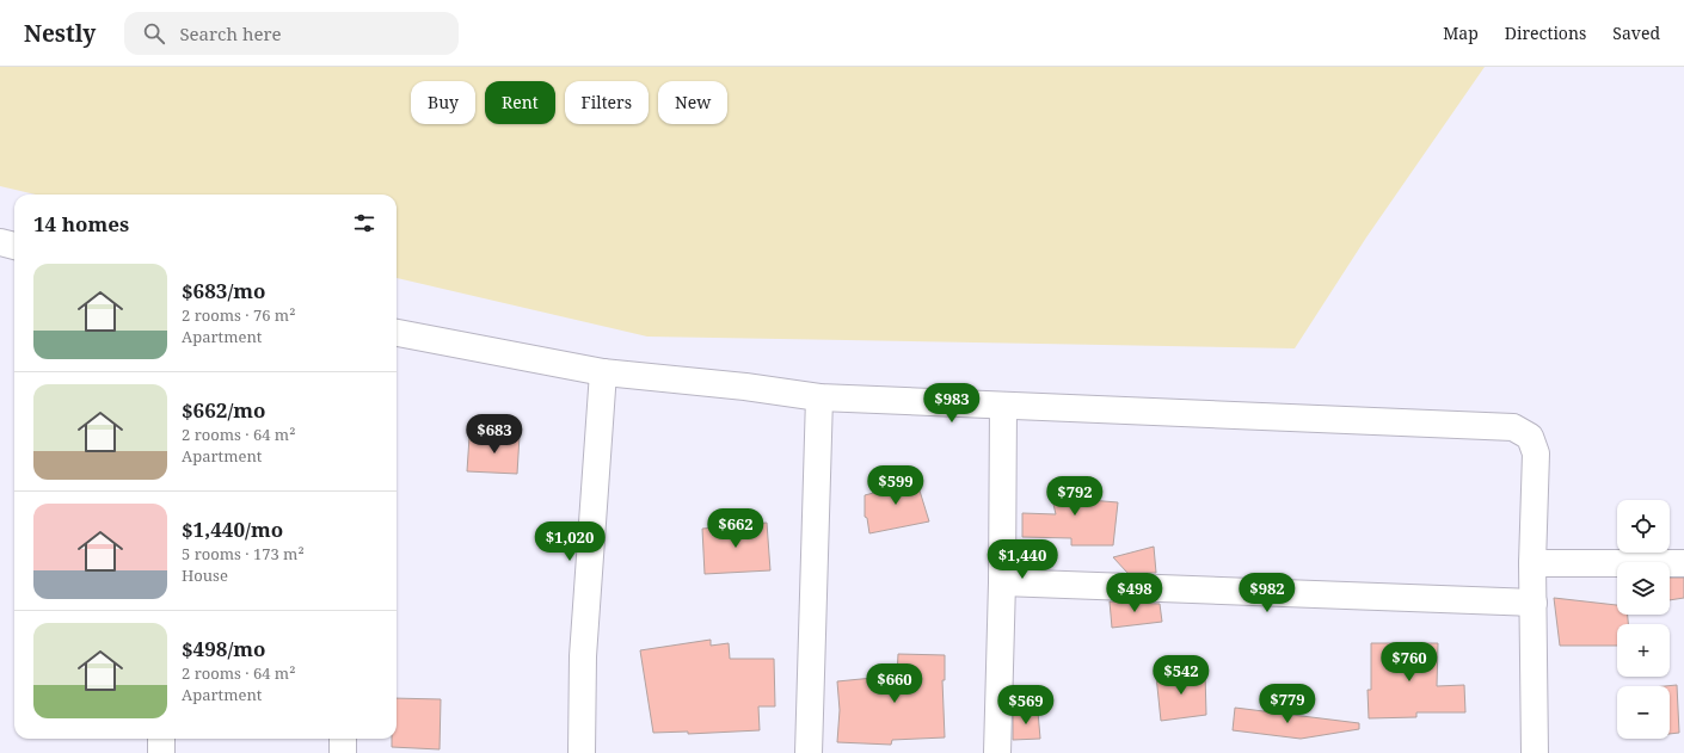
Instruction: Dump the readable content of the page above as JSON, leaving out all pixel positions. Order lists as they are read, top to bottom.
{
  "page": {
    "header": "Nestly",
    "search": "Search here",
    "nav": ["Map", "Directions", "Saved"],
    "chip": [
      "Buy",
      "Rent",
      "Filters",
      "New"
    ],
    "heading": "14 homes",
    "list": [
      {
        "name": "$683/mo",
        "note": "2 rooms · 76 m² · Apartment"
      },
      {
        "name": "$662/mo",
        "note": "2 rooms · 64 m² · Apartment"
      },
      {
        "name": "$1,440/mo",
        "note": "5 rooms · 173 m² · House"
      },
      {
        "name": "$498/mo",
        "note": "2 rooms · 64 m² · Apartment"
      }
    ],
    "price": [
      "$983",
      "$683",
      "$599",
      "$792",
      "$662",
      "$1,020",
      "$1,440",
      "$498",
      "$982",
      "$760",
      "$542",
      "$660",
      "$779",
      "$569"
    ],
    "map_buttons": ["+", "−"]
  }
}
